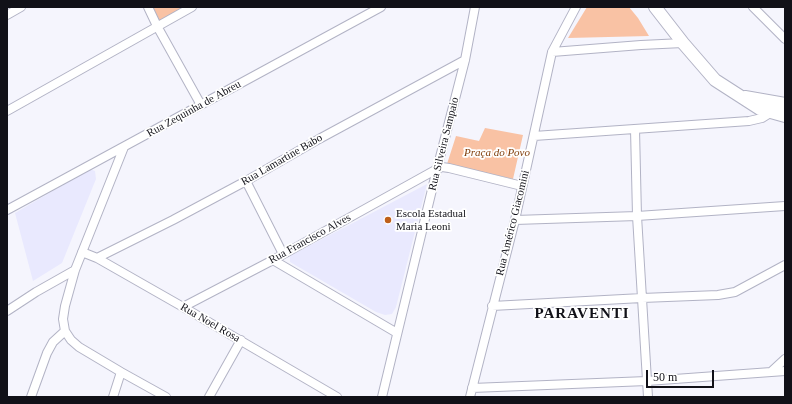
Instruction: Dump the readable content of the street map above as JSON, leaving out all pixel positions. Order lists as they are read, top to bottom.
{
  "streets": {
    "street": [
      "Rua Zequinha de Abreu",
      "Rua Silveira Sampaio",
      "Rua Lamartine Babo",
      "Rua Américo Giacomini",
      "Rua Francisco Alves",
      "Rua Noel Rosa"
    ]
  },
  "crossings": [
    ["Rua Silveira Sampaio", "Rua Lamartine Babo"],
    ["Rua Silveira Sampaio", "Rua Francisco Alves"],
    ["Rua Lamartine Babo", "Rua Noel Rosa"],
    ["Rua Francisco Alves", "Rua Noel Rosa"]
  ],
  "districts": ["PARAVENTI"],
  "parks": ["Praça do Povo"],
  "places": ["Escola Estadual Maria Leoni"],
  "scale_bar": "50 m"
}
